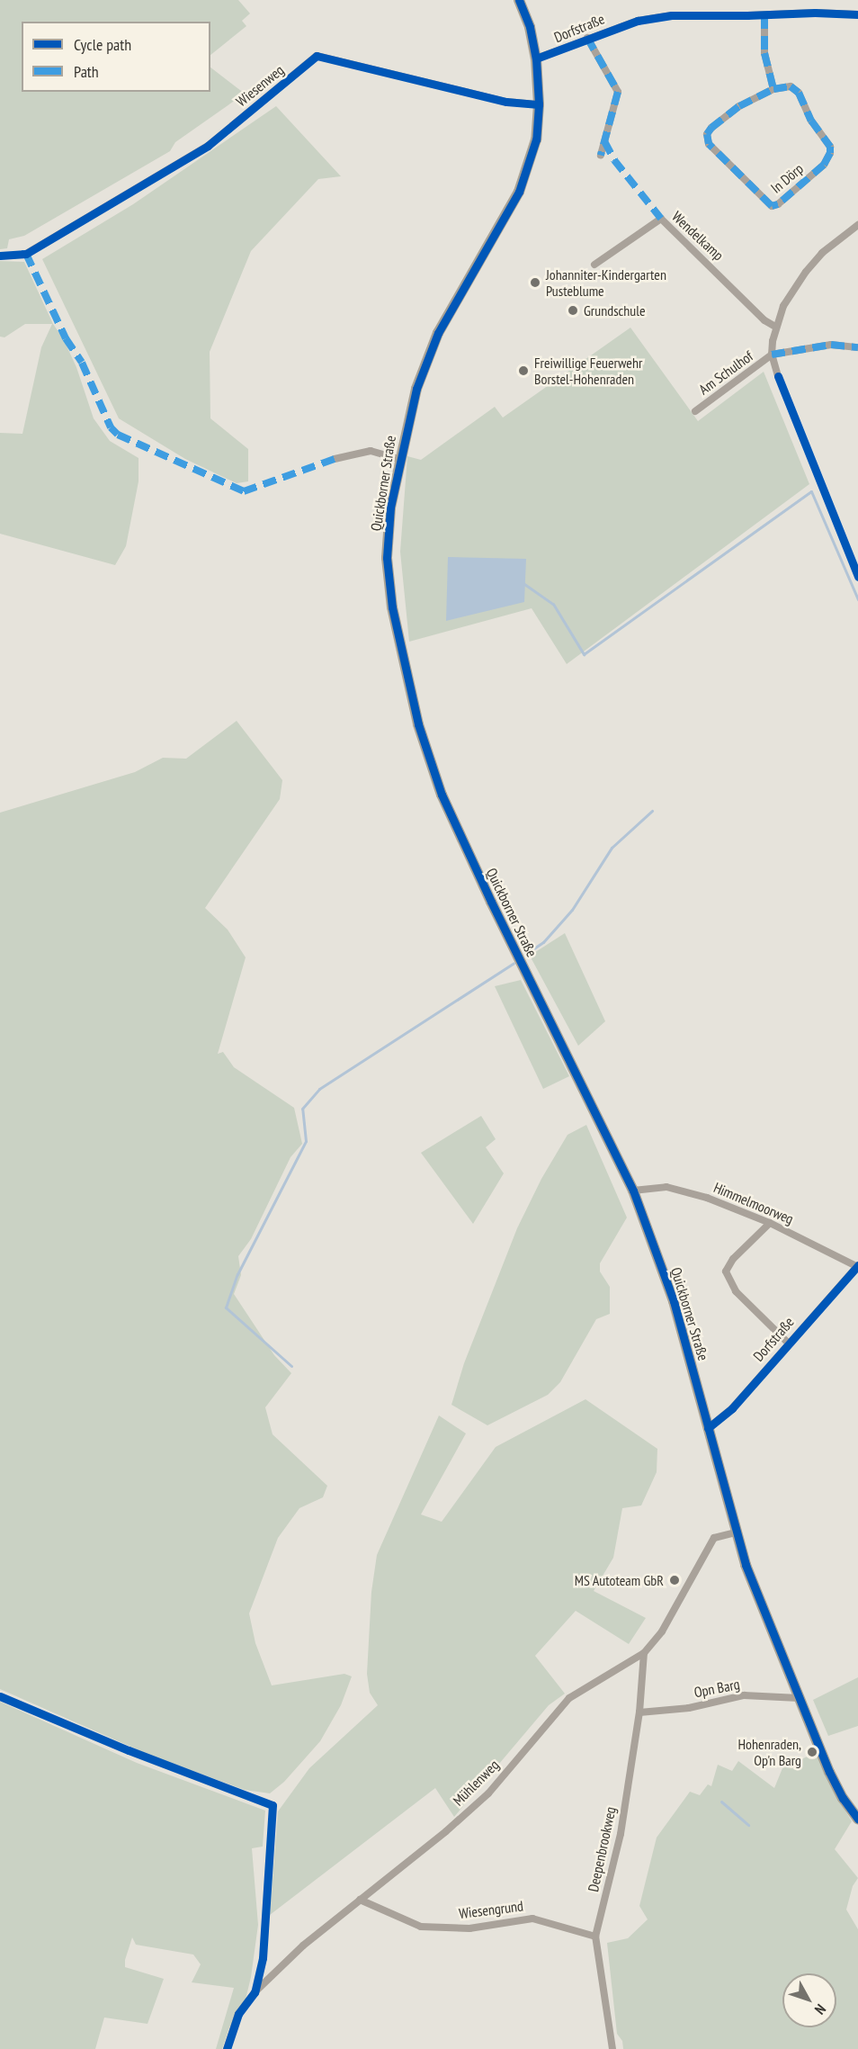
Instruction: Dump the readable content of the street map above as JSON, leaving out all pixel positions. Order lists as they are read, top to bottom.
{
  "streets": {
    "main road": ["Quickborner Straße"],
    "street": [
      "Dorfstraße",
      "Wiesenweg",
      "In Dörp",
      "Wendelkamp",
      "Am Schulhof",
      "Himmelmoorweg",
      "Opn Barg",
      "Mühlenweg",
      "Deepenbrookweg",
      "Wiesengrund"
    ]
  },
  "crossings": [
    ["Dorfstraße", "Quickborner Straße"],
    ["Dorfstraße", "Himmelmoorweg"],
    ["Wiesenweg", "Quickborner Straße"],
    ["Quickborner Straße", "Himmelmoorweg"],
    ["Quickborner Straße", "Opn Barg"],
    ["Quickborner Straße", "Mühlenweg"],
    ["Opn Barg", "Deepenbrookweg"],
    ["Mühlenweg", "Deepenbrookweg"],
    ["Mühlenweg", "Wiesengrund"],
    ["Deepenbrookweg", "Wiesengrund"]
  ],
  "places": [
    "Johanniter-Kindergarten Pusteblume",
    "Grundschule",
    "Freiwillige Feuerwehr Borstel-Hohenraden",
    "MS Autoteam GbR",
    "Hohenraden, Op'n Barg"
  ],
  "legend": ["Cycle path", "Path"],
  "north": "bottom right"
}
